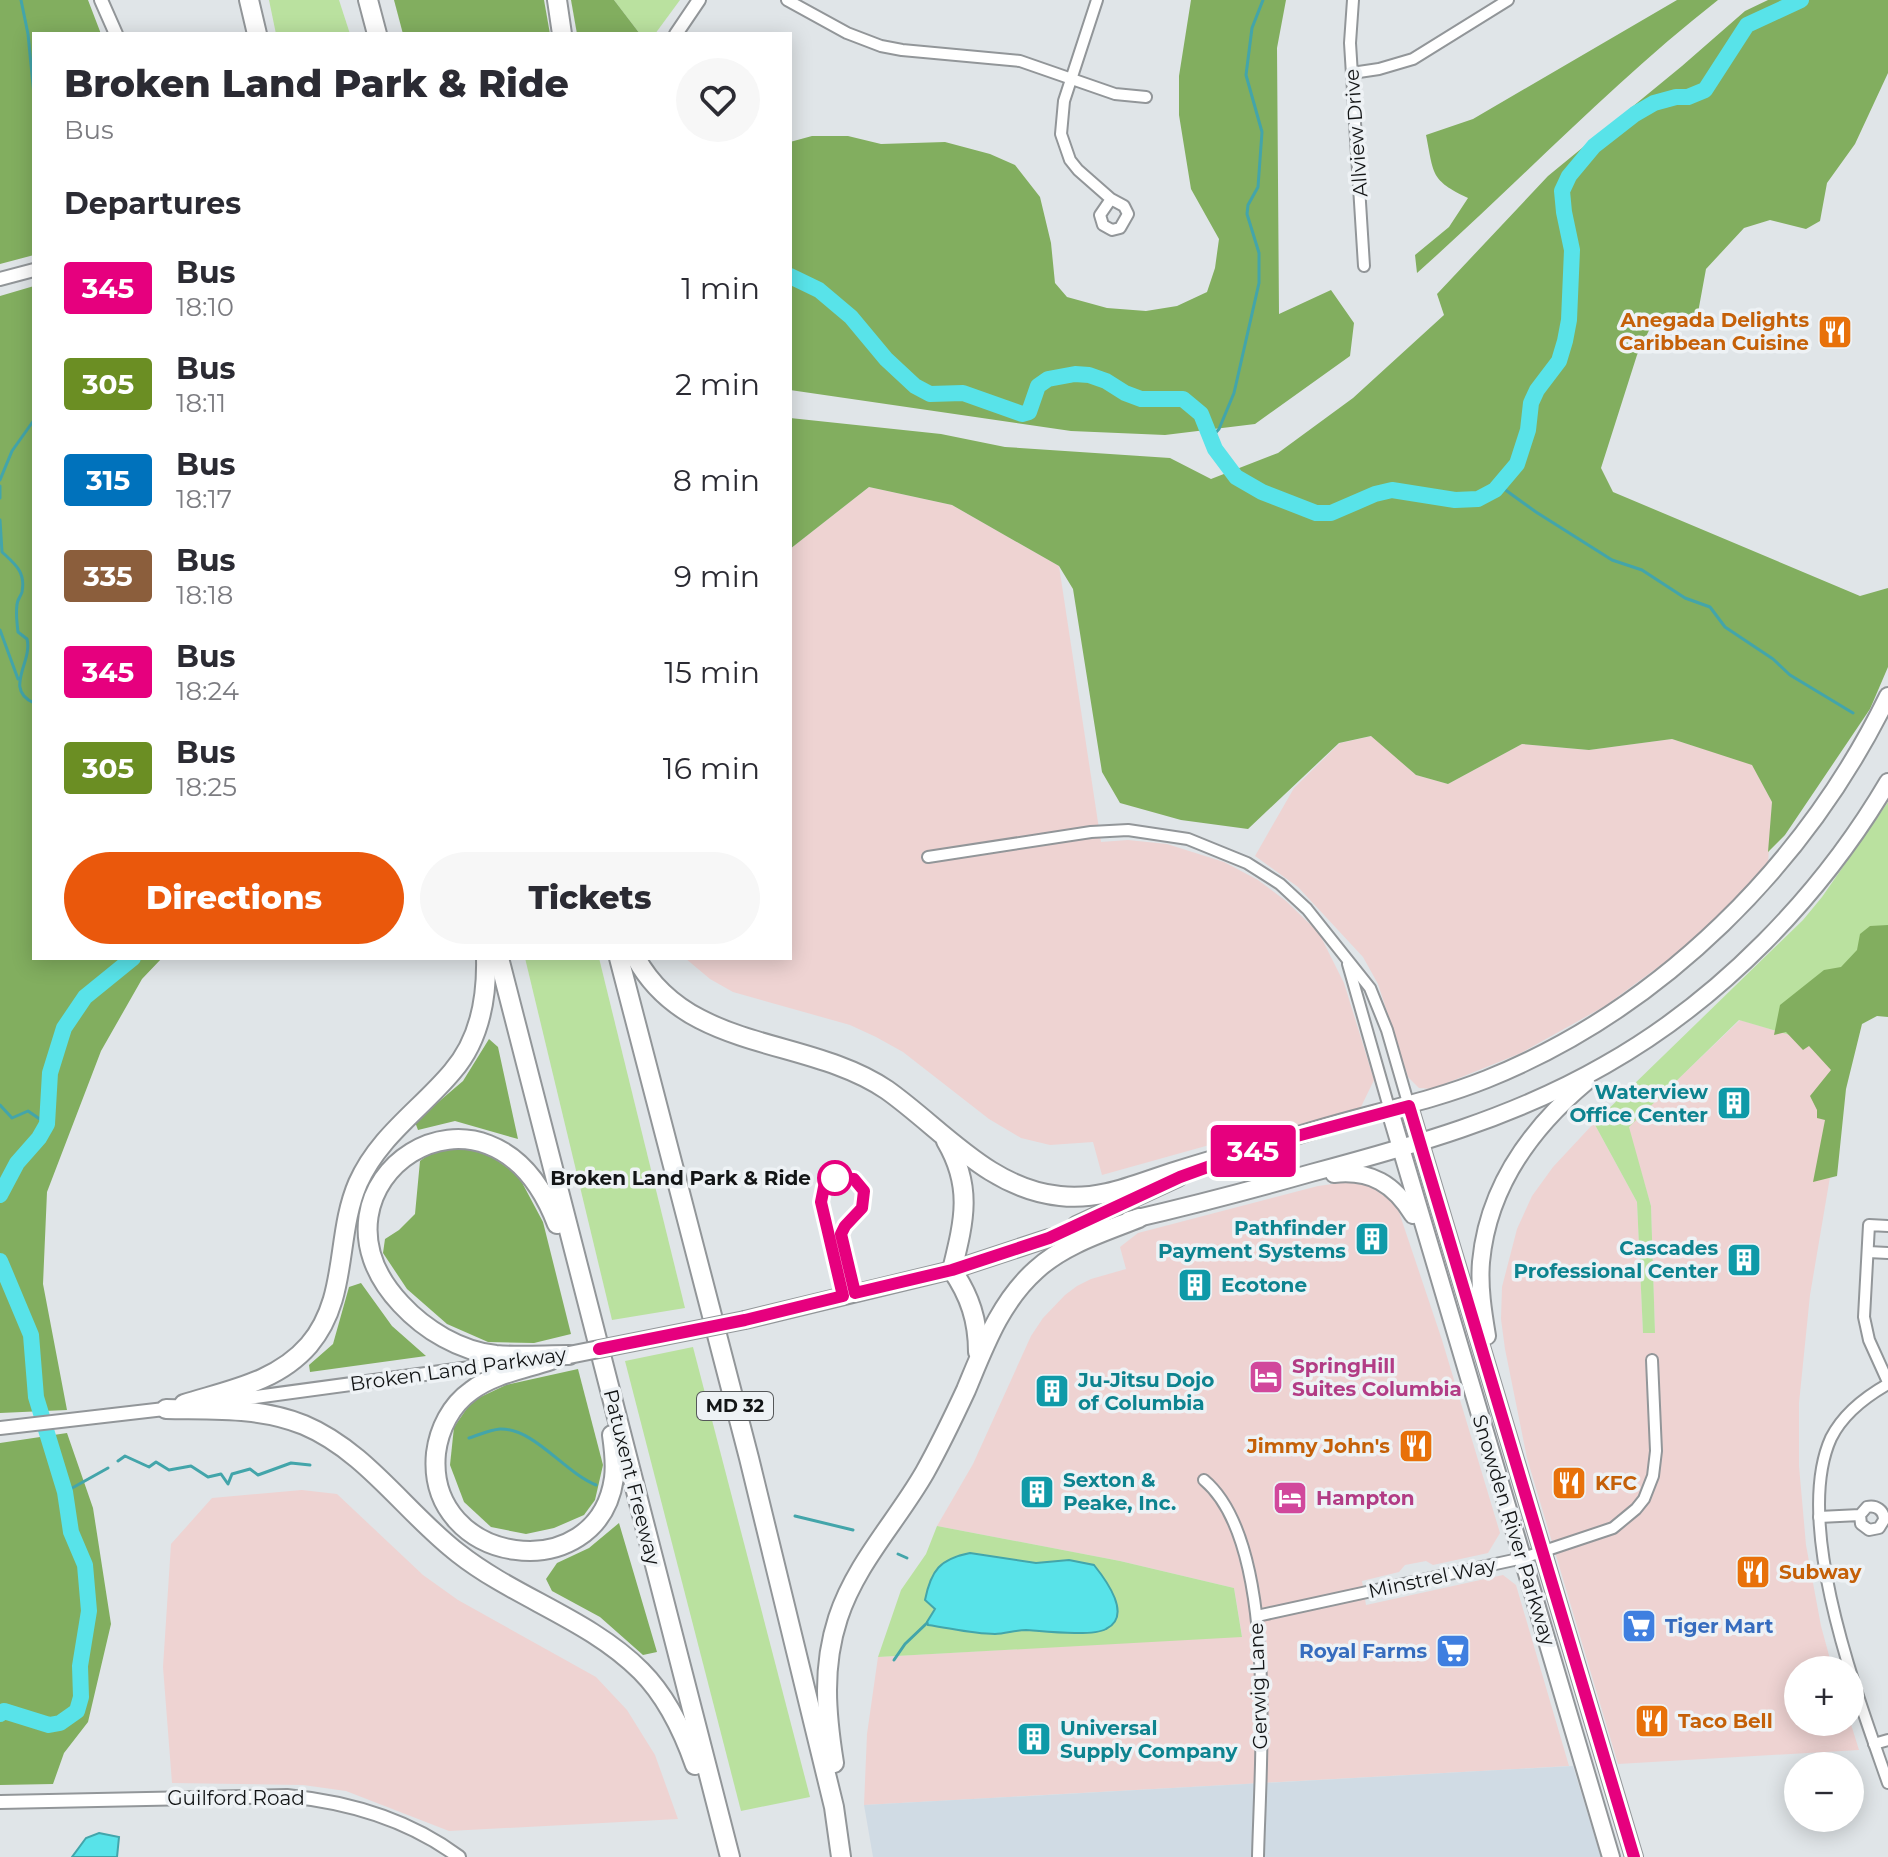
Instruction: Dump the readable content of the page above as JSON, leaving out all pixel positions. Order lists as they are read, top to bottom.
{
  "streets": {
    "highway": ["MD 32", "Patuxent Freeway"],
    "main road": ["Broken Land Parkway", "Snowden River Parkway"],
    "street": [
      "Allview Drive",
      "Minstrel Way",
      "Gerwig Lane",
      "Guilford Road"
    ]
  },
  "crossings": [
    ["Broken Land Parkway", "Snowden River Parkway"],
    ["Snowden River Parkway", "Minstrel Way"],
    ["Minstrel Way", "Gerwig Lane"]
  ],
  "places": {
    "restaurant": [
      "Anegada Delights Caribbean Cuisine",
      "Jimmy John's",
      "KFC",
      "Subway",
      "Taco Bell"
    ],
    "building": [
      "Waterview Office Center",
      "Pathfinder Payment Systems",
      "Cascades Professional Center",
      "Ecotone",
      "Ju-Jitsu Dojo of Columbia",
      "Sexton & Peake, Inc.",
      "Universal Supply Company"
    ],
    "other": ["Broken Land Park & Ride"],
    "hotel": ["SpringHill Suites Columbia", "Hampton"],
    "supermarket": ["Tiger Mart", "Royal Farms"]
  },
  "lines": ["bus line 345"],
  "page": {
    "on_map": "345",
    "heading": [
      ["Broken Land Park & Ride", "Bus"],
      "Departures"
    ],
    "list": [
      {
        "mark": "345",
        "name": "Bus",
        "note": "18:10",
        "value": "1 min"
      },
      {
        "mark": "305",
        "name": "Bus",
        "note": "18:11",
        "value": "2 min"
      },
      {
        "mark": "315",
        "name": "Bus",
        "note": "18:17",
        "value": "8 min"
      },
      {
        "mark": "335",
        "name": "Bus",
        "note": "18:18",
        "value": "9 min"
      },
      {
        "mark": "345",
        "name": "Bus",
        "note": "18:24",
        "value": "15 min"
      },
      {
        "mark": "305",
        "name": "Bus",
        "note": "18:25",
        "value": "16 min"
      }
    ],
    "buttons": ["Directions", "Tickets"],
    "map_buttons": ["+", "−"]
  }
}
